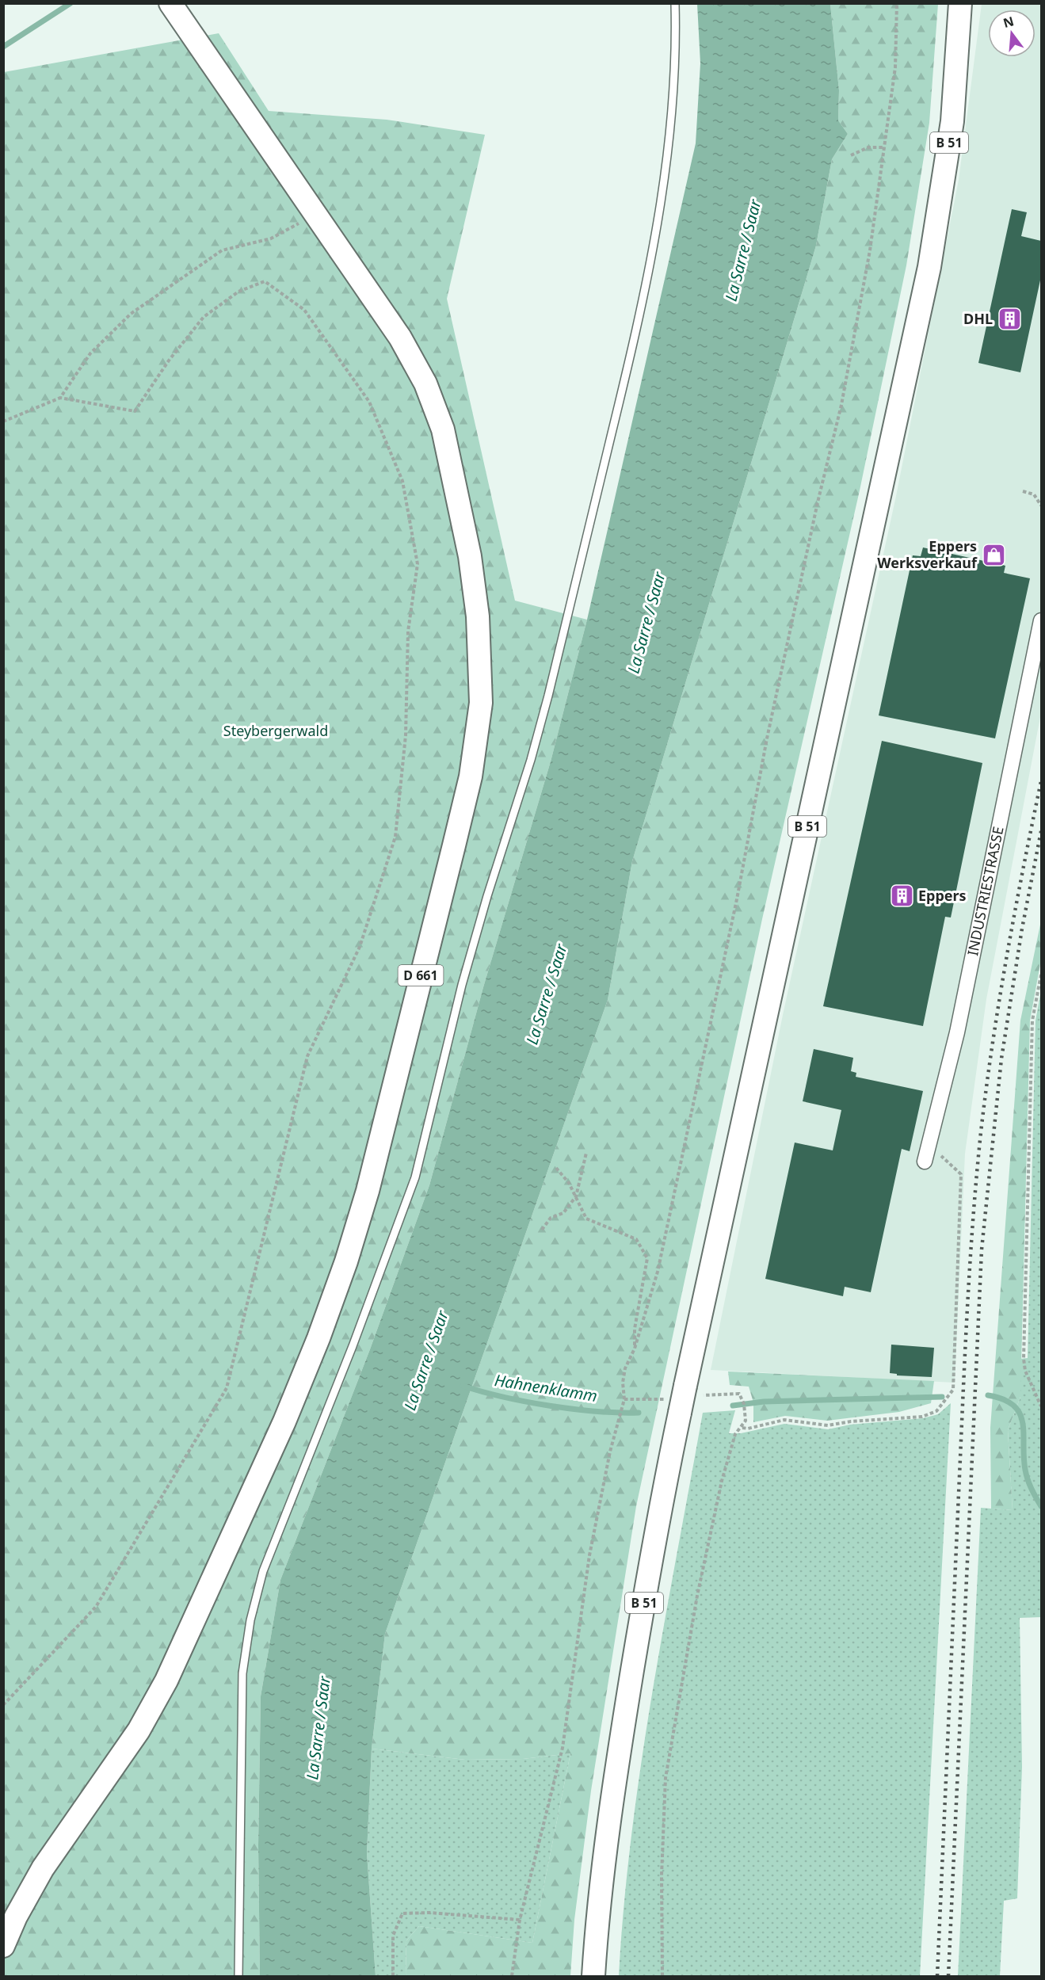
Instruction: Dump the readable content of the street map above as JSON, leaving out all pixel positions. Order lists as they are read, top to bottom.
{
  "streets": {
    "main road": ["B 51", "D 661"],
    "street": ["INDUSTRIESTRASSE"]
  },
  "water": ["La Sarre / Saar", "Hahnenklamm"],
  "parks": ["Steybergerwald"],
  "places": {
    "building": ["DHL", "Eppers"],
    "shop": ["Eppers Werksverkauf"]
  },
  "north": "top"
}
